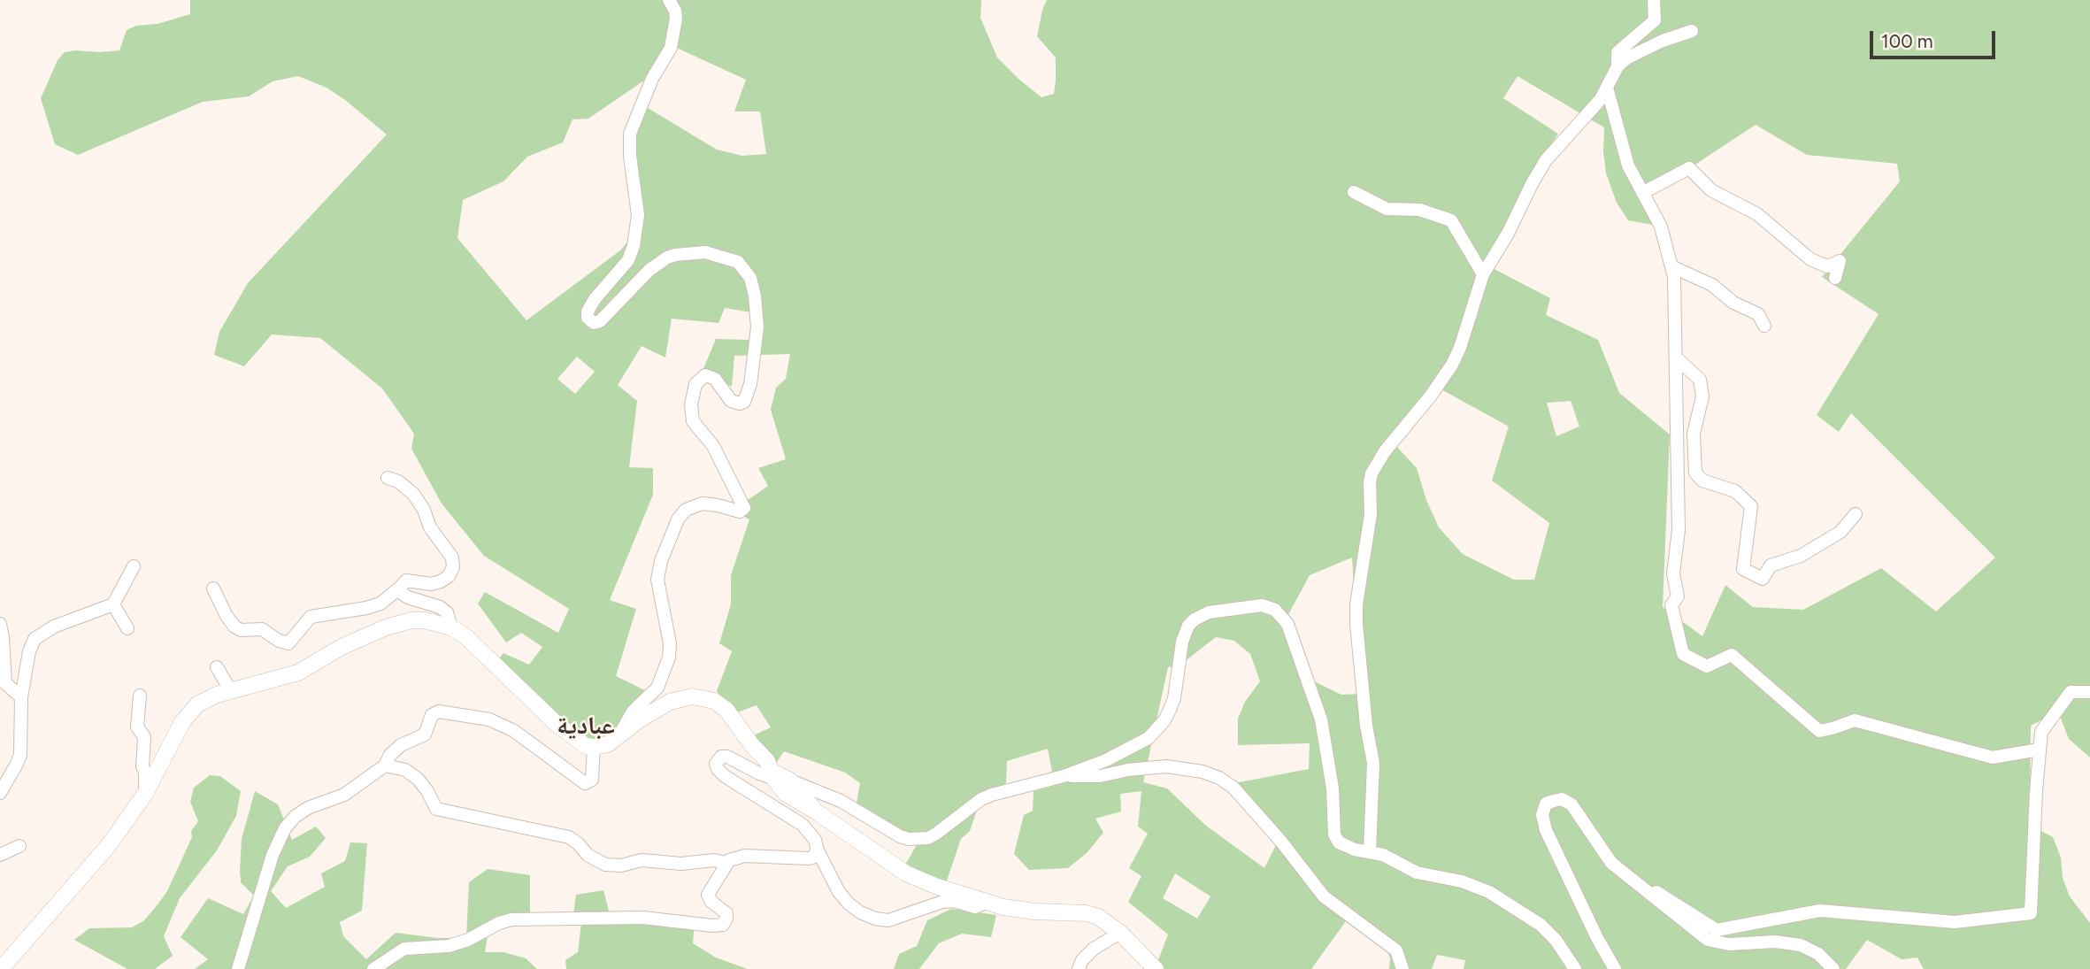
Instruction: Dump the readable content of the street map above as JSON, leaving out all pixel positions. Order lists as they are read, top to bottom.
{
  "districts": ["عبادية"],
  "scale_bar": "100 m"
}
